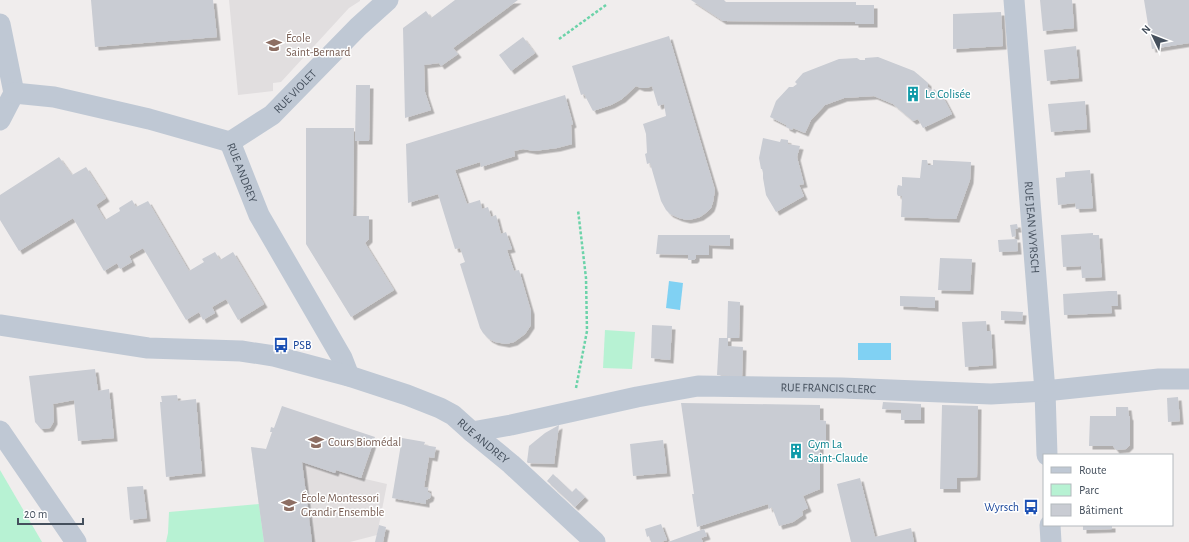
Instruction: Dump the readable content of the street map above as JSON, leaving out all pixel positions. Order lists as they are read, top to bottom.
{
  "streets": {
    "street": [
      "RUE VIOLET",
      "RUE ANDREY",
      "RUE JEAN WYRSCH",
      "RUE FRANCIS CLERC"
    ]
  },
  "crossings": [
    ["RUE VIOLET", "RUE ANDREY"],
    ["RUE ANDREY", "RUE FRANCIS CLERC"],
    ["RUE JEAN WYRSCH", "RUE FRANCIS CLERC"]
  ],
  "places": {
    "school or university": ["École Saint-Bernard", "Cours Biomédal", "École Montessori Grandir Ensemble"],
    "building": ["Le Colisée", "Gym La Saint-Claude"],
    "bus stop": ["PSB", "Wyrsch"]
  },
  "legend": ["Route", "Parc", "Bâtiment"],
  "scale_bar": "20 m",
  "north": "top left"
}
